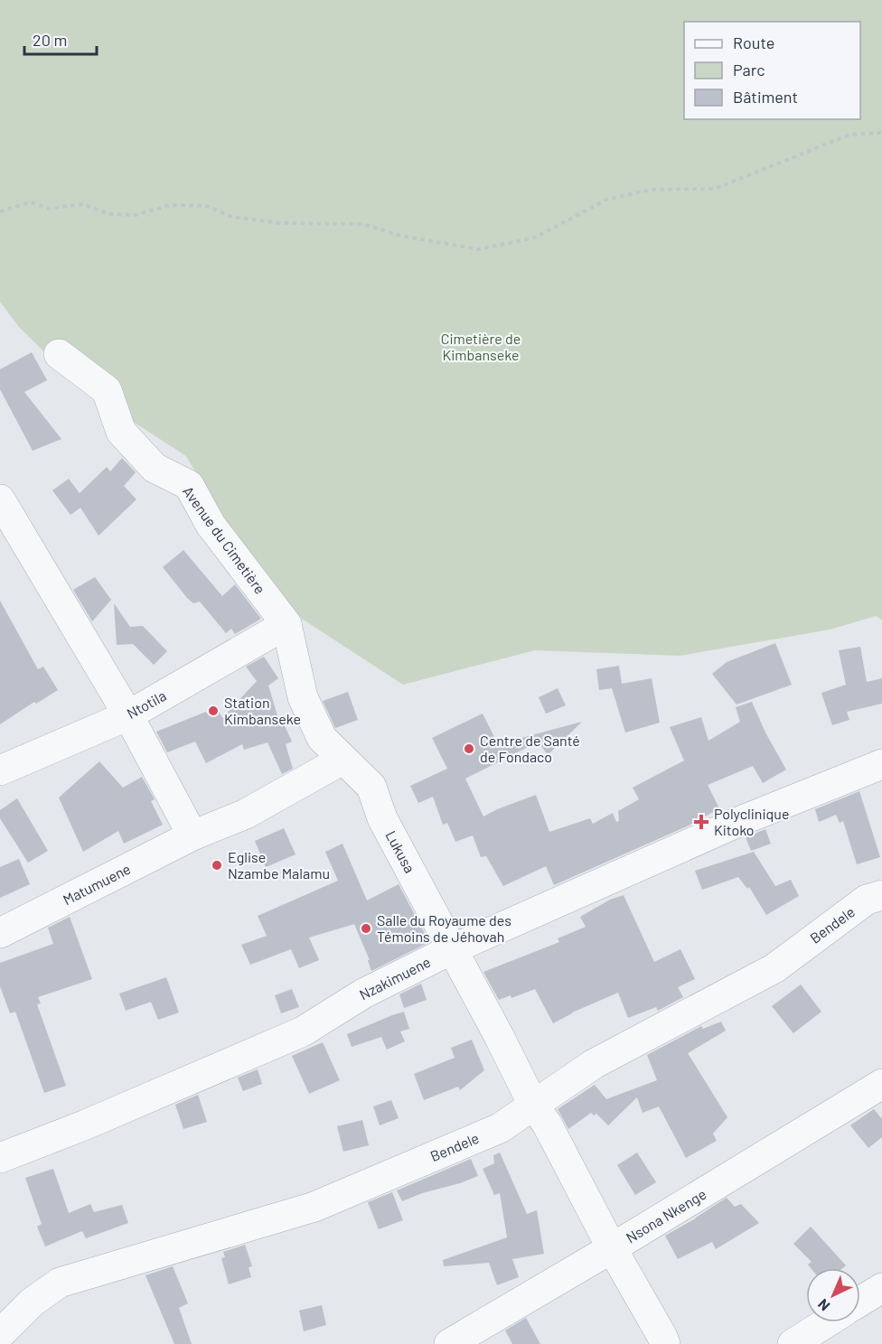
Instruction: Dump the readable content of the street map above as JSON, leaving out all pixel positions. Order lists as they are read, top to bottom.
{
  "streets": {
    "street": [
      "Avenue du Cimetière",
      "Ntotila",
      "Lukusa",
      "Matumuene",
      "Bendele",
      "Nzakimuene",
      "Nsona Nkenge"
    ]
  },
  "crossings": [
    ["Avenue du Cimetière", "Ntotila"],
    ["Avenue du Cimetière", "Lukusa"],
    ["Avenue du Cimetière", "Matumuene"],
    ["Lukusa", "Matumuene"],
    ["Lukusa", "Bendele"],
    ["Lukusa", "Nzakimuene"],
    ["Lukusa", "Nsona Nkenge"]
  ],
  "parks": ["Cimetière de Kimbanseke"],
  "places": {
    "other": [
      "Station Kimbanseke",
      "Centre de Santé de Fondaco",
      "Eglise Nzambe Malamu",
      "Salle du Royaume des Témoins de Jéhovah"
    ],
    "health": ["Polyclinique Kitoko"]
  },
  "legend": ["Route", "Parc", "Bâtiment"],
  "scale_bar": "20 m",
  "north": "bottom left"
}
